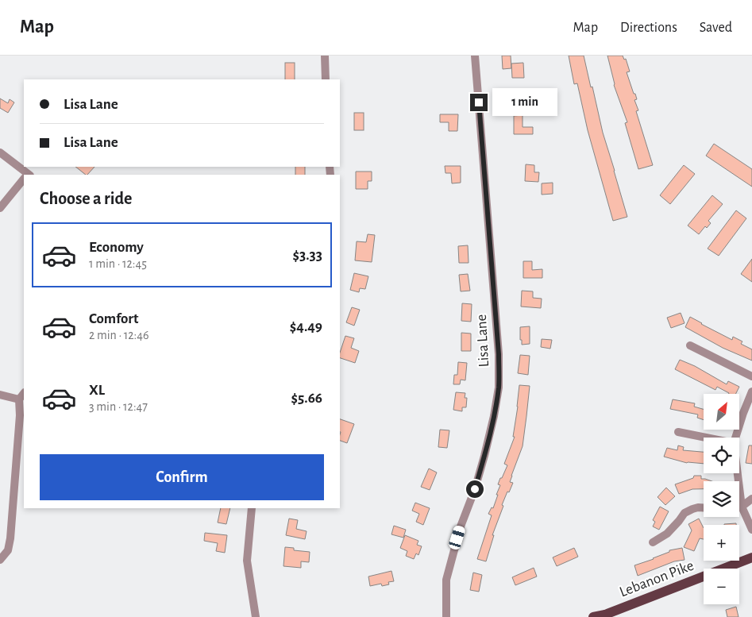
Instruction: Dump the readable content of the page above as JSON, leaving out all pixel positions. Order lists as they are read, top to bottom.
{
  "streets": {
    "main road": ["Lebanon Pike"],
    "street": ["Lisa Lane"]
  },
  "north": "top right",
  "page": {
    "header": "Map",
    "nav": ["Map", "Directions", "Saved"],
    "banner": ["Lisa Lane", "Lisa Lane"],
    "bubble": "1 min",
    "heading": "Choose a ride",
    "list": [
      {
        "name": "Economy",
        "note": "1 min · 12:45",
        "value": "$3.33"
      },
      {
        "name": "Comfort",
        "note": "2 min · 12:46",
        "value": "$4.49"
      },
      {
        "name": "XL",
        "note": "3 min · 12:47",
        "value": "$5.66"
      }
    ],
    "map_buttons": ["+", "−"],
    "buttons": "Confirm"
  }
}
